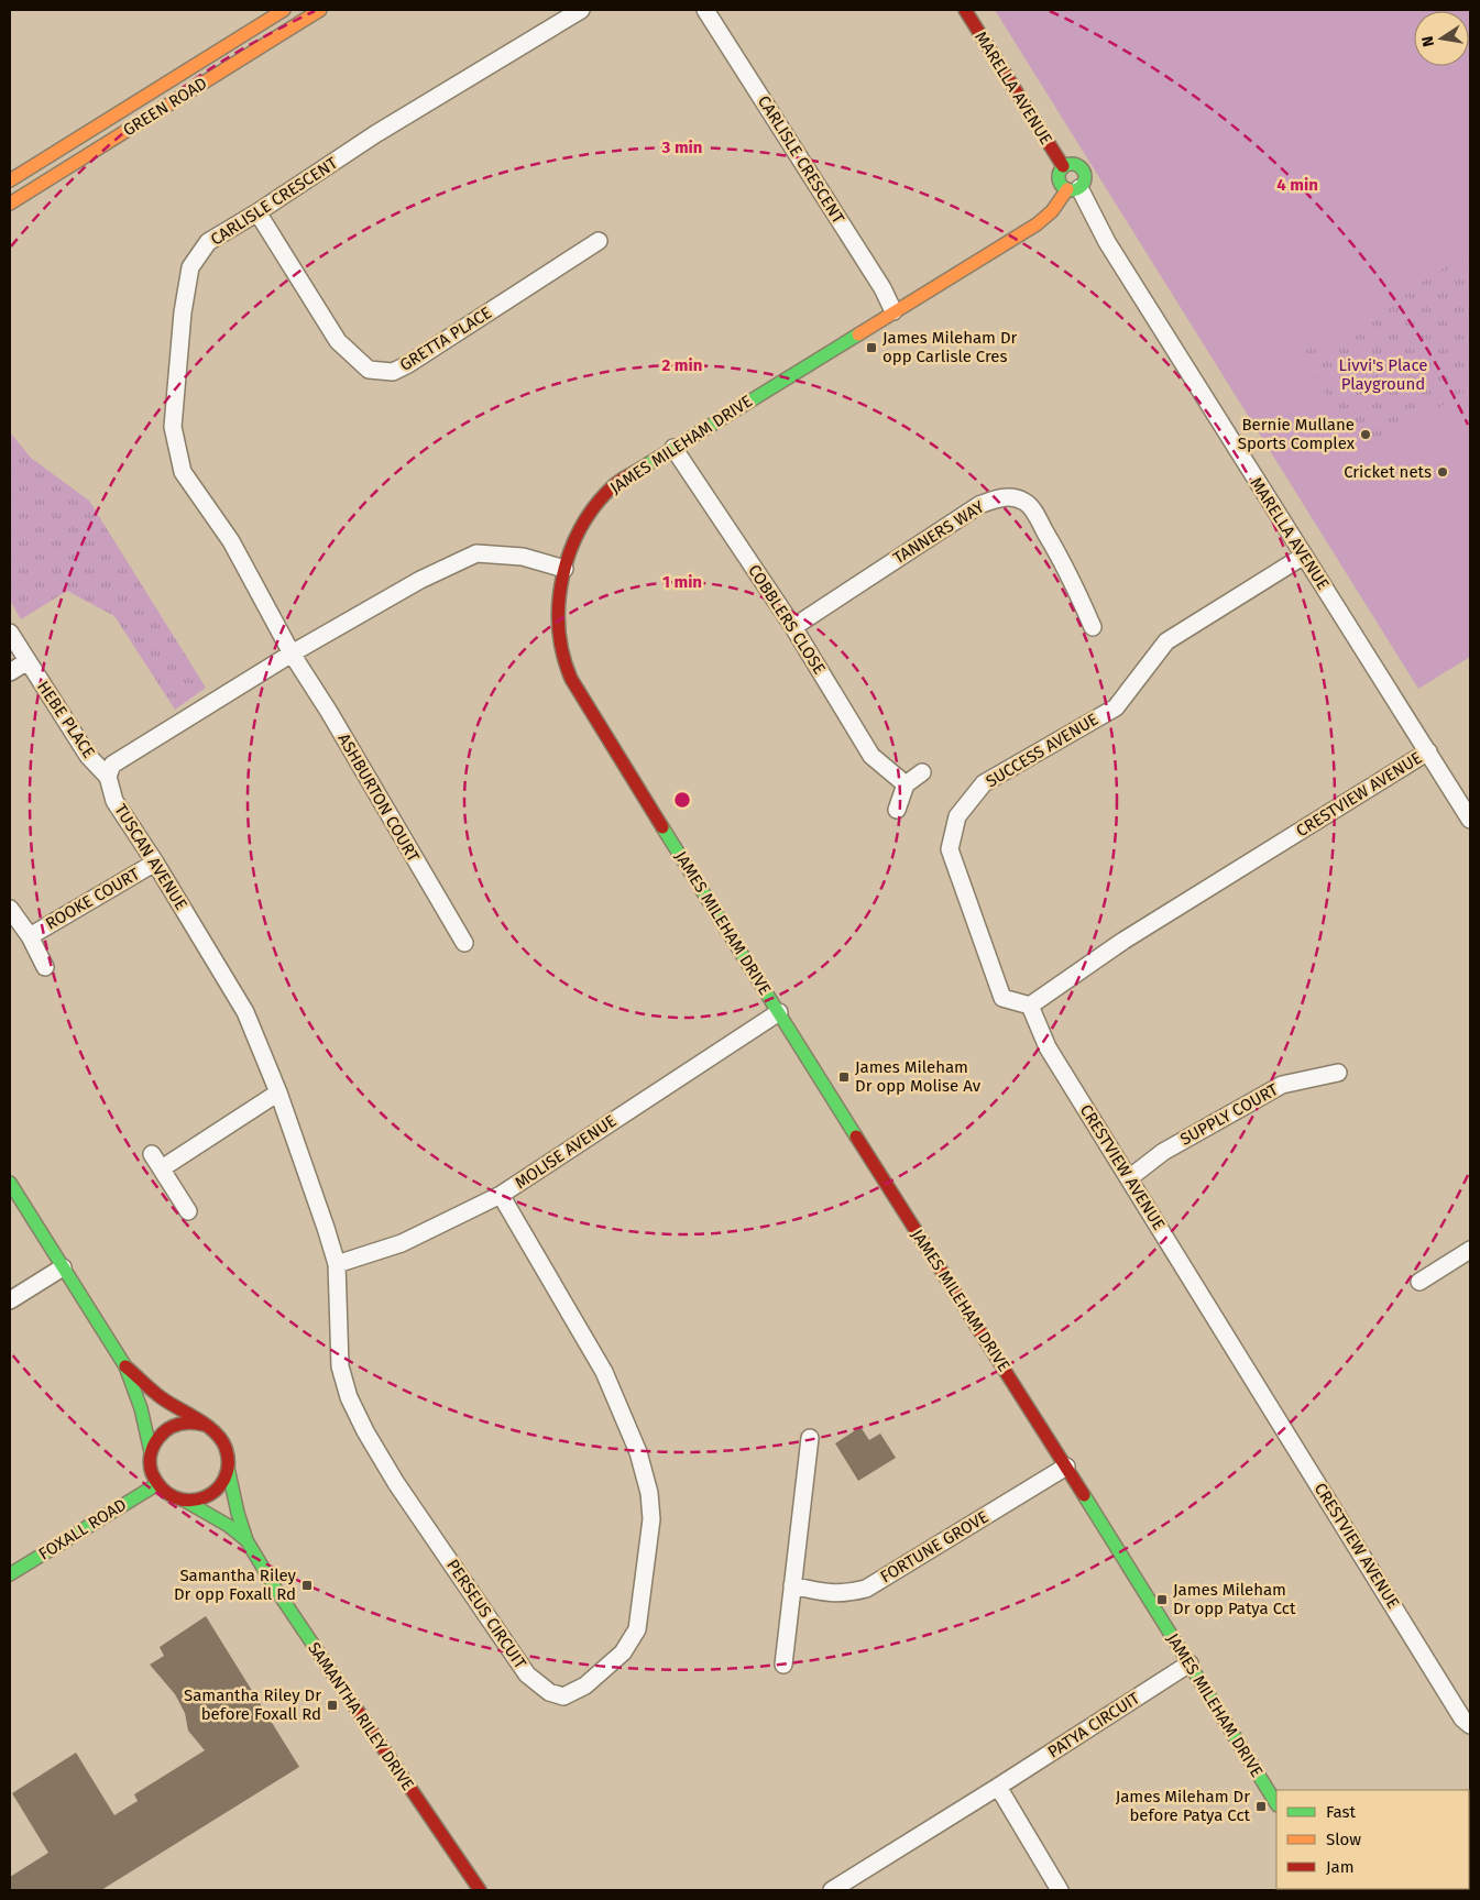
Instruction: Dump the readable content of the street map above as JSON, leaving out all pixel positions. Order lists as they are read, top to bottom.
{
  "streets": {
    "street": [
      "MARELLA AVENUE",
      "GREEN ROAD",
      "CARLISLE CRESCENT",
      "GRETTA PLACE",
      "JAMES MILEHAM DRIVE",
      "TANNERS WAY",
      "COBBLERS CLOSE",
      "HEBE PLACE",
      "SUCCESS AVENUE",
      "CRESTVIEW AVENUE",
      "ASHBURTON COURT",
      "TUSCAN AVENUE",
      "ROOKE COURT",
      "SUPPLY COURT",
      "MOLISE AVENUE",
      "FOXALL ROAD",
      "FORTUNE GROVE",
      "PERSEUS CIRCUIT",
      "SAMANTHA RILEY DRIVE",
      "PATYA CIRCUIT"
    ]
  },
  "crossings": [
    ["MARELLA AVENUE", "JAMES MILEHAM DRIVE"],
    ["MARELLA AVENUE", "SUCCESS AVENUE"],
    ["MARELLA AVENUE", "CRESTVIEW AVENUE"],
    ["CARLISLE CRESCENT", "GRETTA PLACE"],
    ["CARLISLE CRESCENT", "JAMES MILEHAM DRIVE"],
    ["CARLISLE CRESCENT", "ASHBURTON COURT"],
    ["JAMES MILEHAM DRIVE", "COBBLERS CLOSE"],
    ["JAMES MILEHAM DRIVE", "MOLISE AVENUE"],
    ["JAMES MILEHAM DRIVE", "FORTUNE GROVE"],
    ["JAMES MILEHAM DRIVE", "PATYA CIRCUIT"],
    ["TANNERS WAY", "COBBLERS CLOSE"],
    ["HEBE PLACE", "TUSCAN AVENUE"],
    ["SUCCESS AVENUE", "CRESTVIEW AVENUE"],
    ["CRESTVIEW AVENUE", "SUPPLY COURT"],
    ["TUSCAN AVENUE", "ROOKE COURT"],
    ["TUSCAN AVENUE", "MOLISE AVENUE"],
    ["TUSCAN AVENUE", "PERSEUS CIRCUIT"],
    ["MOLISE AVENUE", "PERSEUS CIRCUIT"],
    ["FOXALL ROAD", "SAMANTHA RILEY DRIVE"]
  ],
  "parks": ["Livvi's Place Playground"],
  "places": {
    "transit": [
      "James Mileham Dr opp Carlisle Cres",
      "James Mileham Dr opp Molise Av",
      "Samantha Riley Dr opp Foxall Rd",
      "James Mileham Dr opp Patya Cct",
      "Samantha Riley Dr before Foxall Rd",
      "James Mileham Dr before Patya Cct"
    ],
    "other": ["Bernie Mullane Sports Complex", "Cricket nets"]
  },
  "legend": ["Fast", "Slow", "Jam"],
  "north": "left",
  "rings": [
    "3 min",
    "4 min",
    "2 min",
    "1 min"
  ]
}
